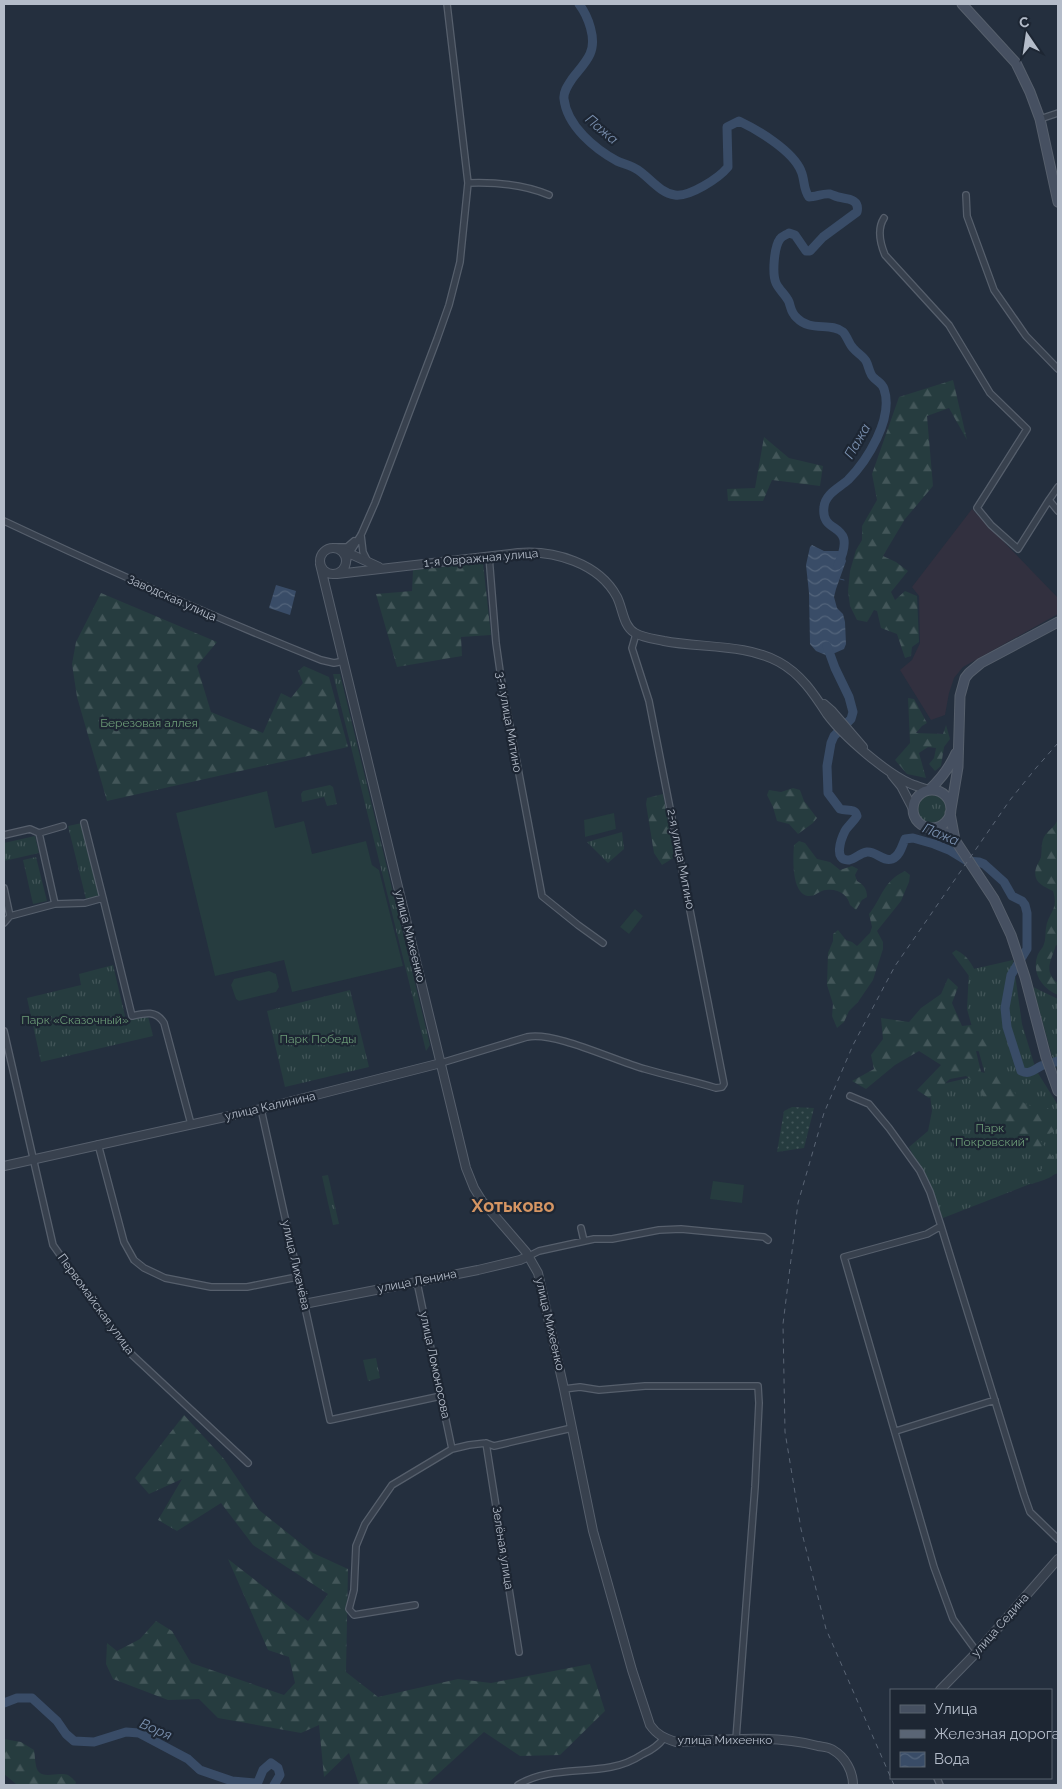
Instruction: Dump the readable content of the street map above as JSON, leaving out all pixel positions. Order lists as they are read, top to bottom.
{
  "streets": {
    "street": [
      "1-я Овражная улица",
      "Заводская улица",
      "3-я улица Митино",
      "2-я улица Митино",
      "улица Михеенко",
      "улица Калинина",
      "улица Лихачёва",
      "улица Ленина",
      "Первомайская улица",
      "улица Ломоносова",
      "Зелёная улица",
      "улица Седина"
    ]
  },
  "crossings": [
    ["1-я Овражная улица", "3-я улица Митино"],
    ["1-я Овражная улица", "2-я улица Митино"],
    ["Заводская улица", "улица Михеенко"],
    ["2-я улица Митино", "улица Михеенко"],
    ["2-я улица Митино", "улица Калинина"],
    ["улица Михеенко", "улица Калинина"],
    ["улица Михеенко", "улица Ленина"],
    ["улица Калинина", "улица Лихачёва"],
    ["улица Калинина", "Первомайская улица"],
    ["улица Лихачёва", "улица Ленина"],
    ["улица Лихачёва", "улица Ломоносова"],
    ["улица Ленина", "улица Ломоносова"]
  ],
  "districts": ["Хотьково"],
  "water": ["Пажа", "Воря"],
  "parks": [
    "Березовая аллея",
    "Парк «Сказочный»",
    "Парк Победы",
    "Парк \"Покровский\""
  ],
  "legend": ["Улица", "Железная дорога", "Вода"],
  "north": "top"
}
